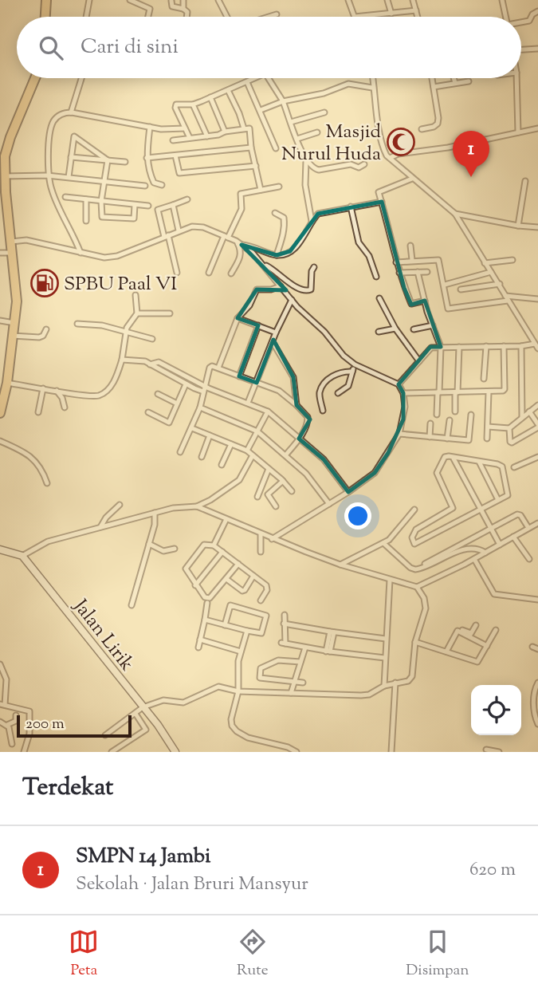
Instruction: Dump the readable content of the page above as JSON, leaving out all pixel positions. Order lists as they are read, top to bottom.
{
  "streets": {
    "main road": ["Jalan Lirik"]
  },
  "places": {
    "mosque": ["Masjid Nurul Huda"],
    "fuel station": ["SPBU Paal VI"]
  },
  "scale_bar": "200 m",
  "page": {
    "search": "Cari di sini",
    "pins": "1",
    "scale": "200 m",
    "heading": "Terdekat",
    "list": [
      {
        "mark": "1",
        "name": "SMPN 14 Jambi",
        "note": "Sekolah · Jalan Bruri Mansyur",
        "value": "620 m"
      }
    ],
    "nav": ["Peta", "Rute", "Disimpan"]
  }
}
